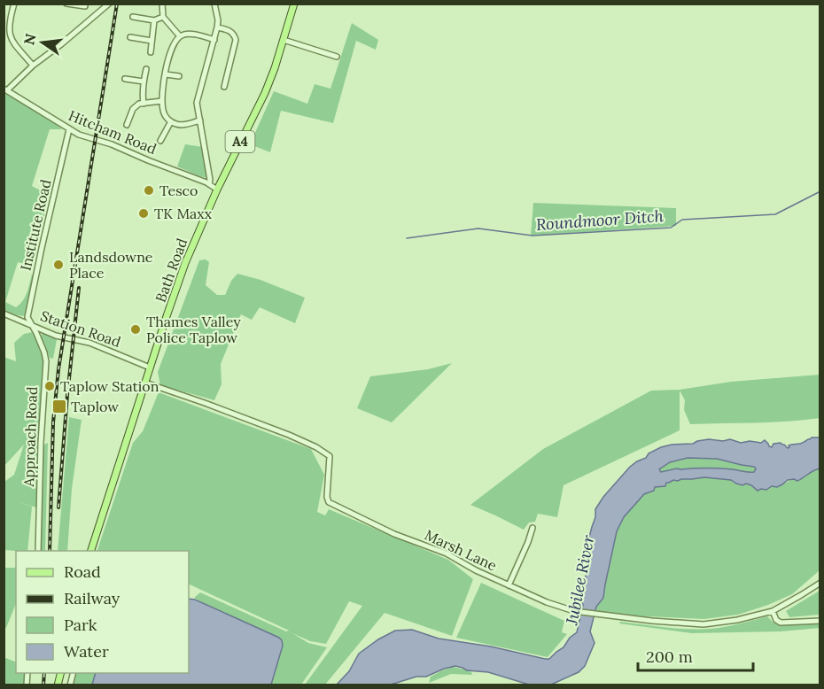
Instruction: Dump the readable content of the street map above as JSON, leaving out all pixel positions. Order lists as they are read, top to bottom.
{
  "streets": {
    "main road": ["A4", "Bath Road"],
    "street": [
      "Hitcham Road",
      "Institute Road",
      "Station Road",
      "Approach Road",
      "Marsh Lane"
    ]
  },
  "crossings": [
    ["Hitcham Road", "Institute Road"],
    ["Hitcham Road", "Bath Road"],
    ["Institute Road", "Station Road"],
    ["Institute Road", "Approach Road"],
    ["Bath Road", "Station Road"],
    ["Bath Road", "Marsh Lane"],
    ["Station Road", "Approach Road"]
  ],
  "water": ["Roundmoor Ditch", "Jubilee River"],
  "places": {
    "other": [
      "Tesco",
      "TK Maxx",
      "Landsdowne Place",
      "Thames Valley Police Taplow",
      "Taplow Station"
    ],
    "transit": ["Taplow"]
  },
  "legend": [
    "Road",
    "Railway",
    "Park",
    "Water"
  ],
  "scale_bar": "200 m",
  "north": "left"
}
